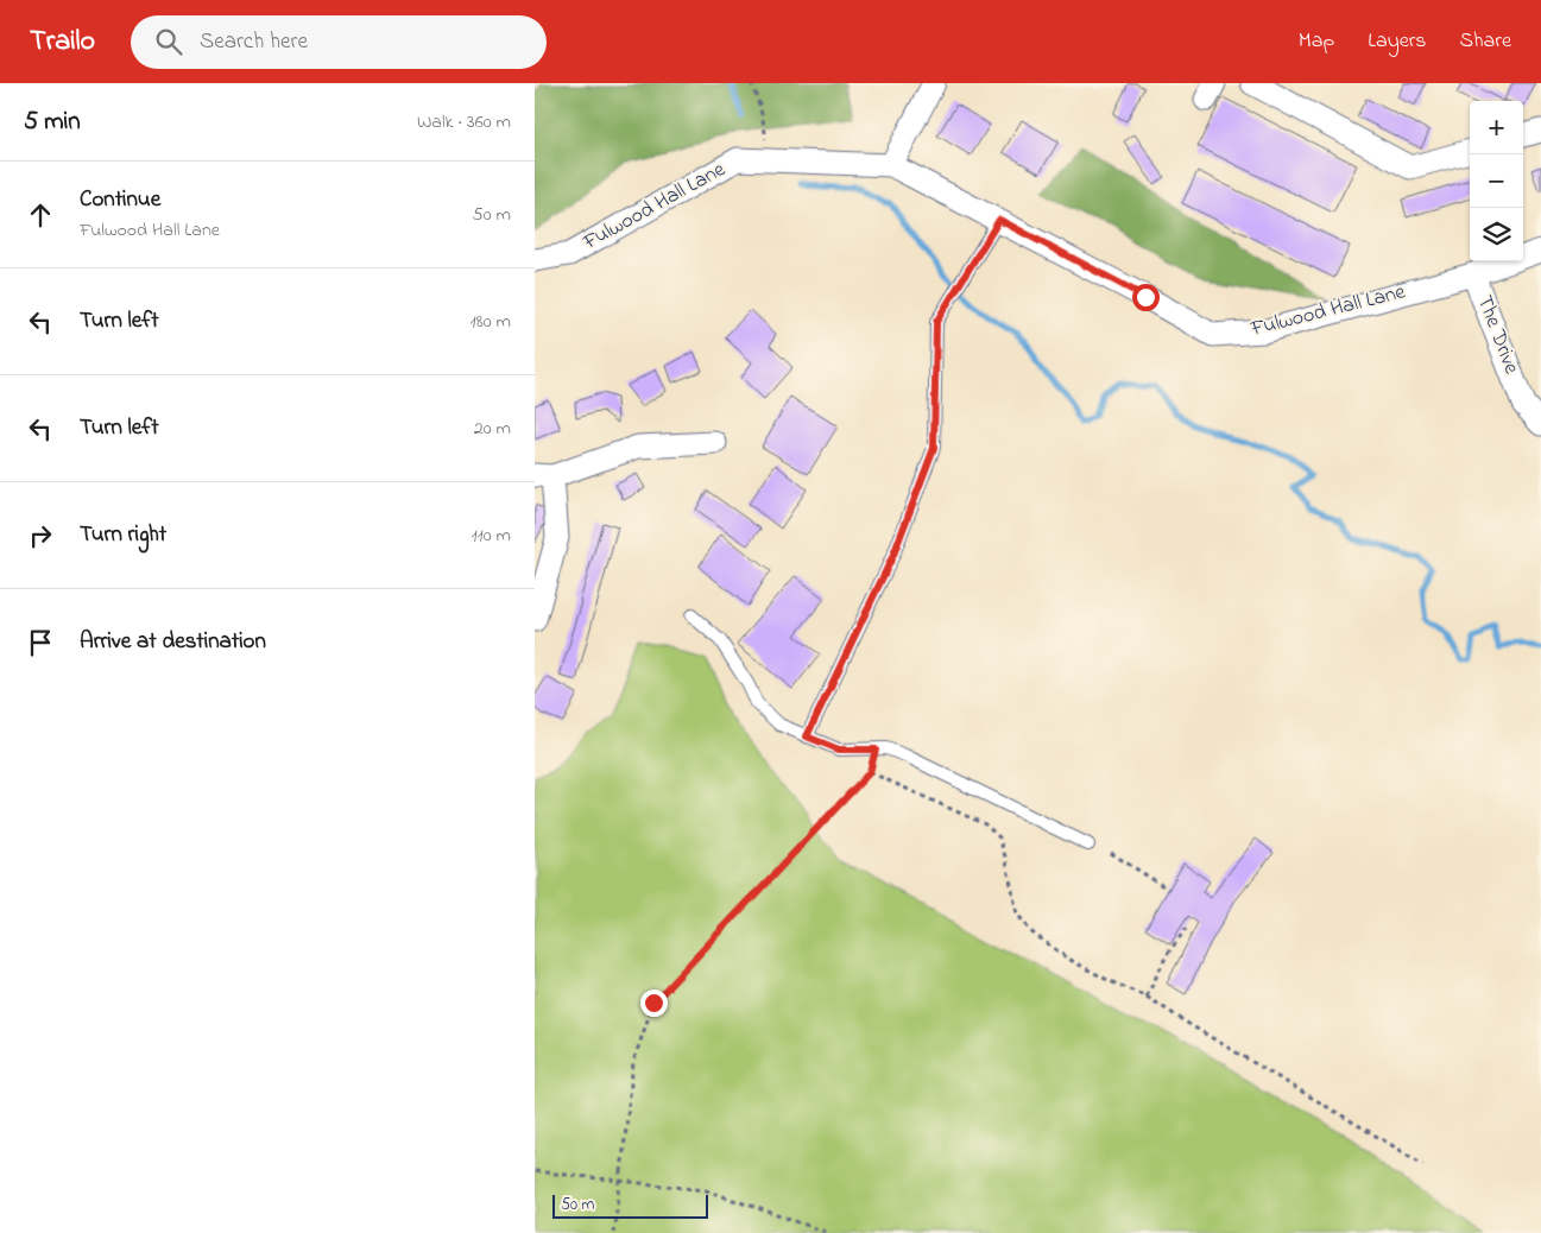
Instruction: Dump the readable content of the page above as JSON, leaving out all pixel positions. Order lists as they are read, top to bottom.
{
  "streets": {
    "street": ["Fulwood Hall Lane", "The Drive"]
  },
  "crossings": [
    ["Fulwood Hall Lane", "The Drive"]
  ],
  "scale_bar": "50 m",
  "page": {
    "header": "Trailo",
    "search": "Search here",
    "nav": ["Map", "Layers", "Share"],
    "heading": ["5 min", "Walk · 360 m"],
    "map_buttons": ["+", "−"],
    "list": [
      ["Continue", "Fulwood Hall Lane", "50 m"],
      ["Turn left", "180 m"],
      ["Turn left", "20 m"],
      ["Turn right", "110 m"],
      "Arrive at destination"
    ],
    "scale": "50 m"
  }
}
